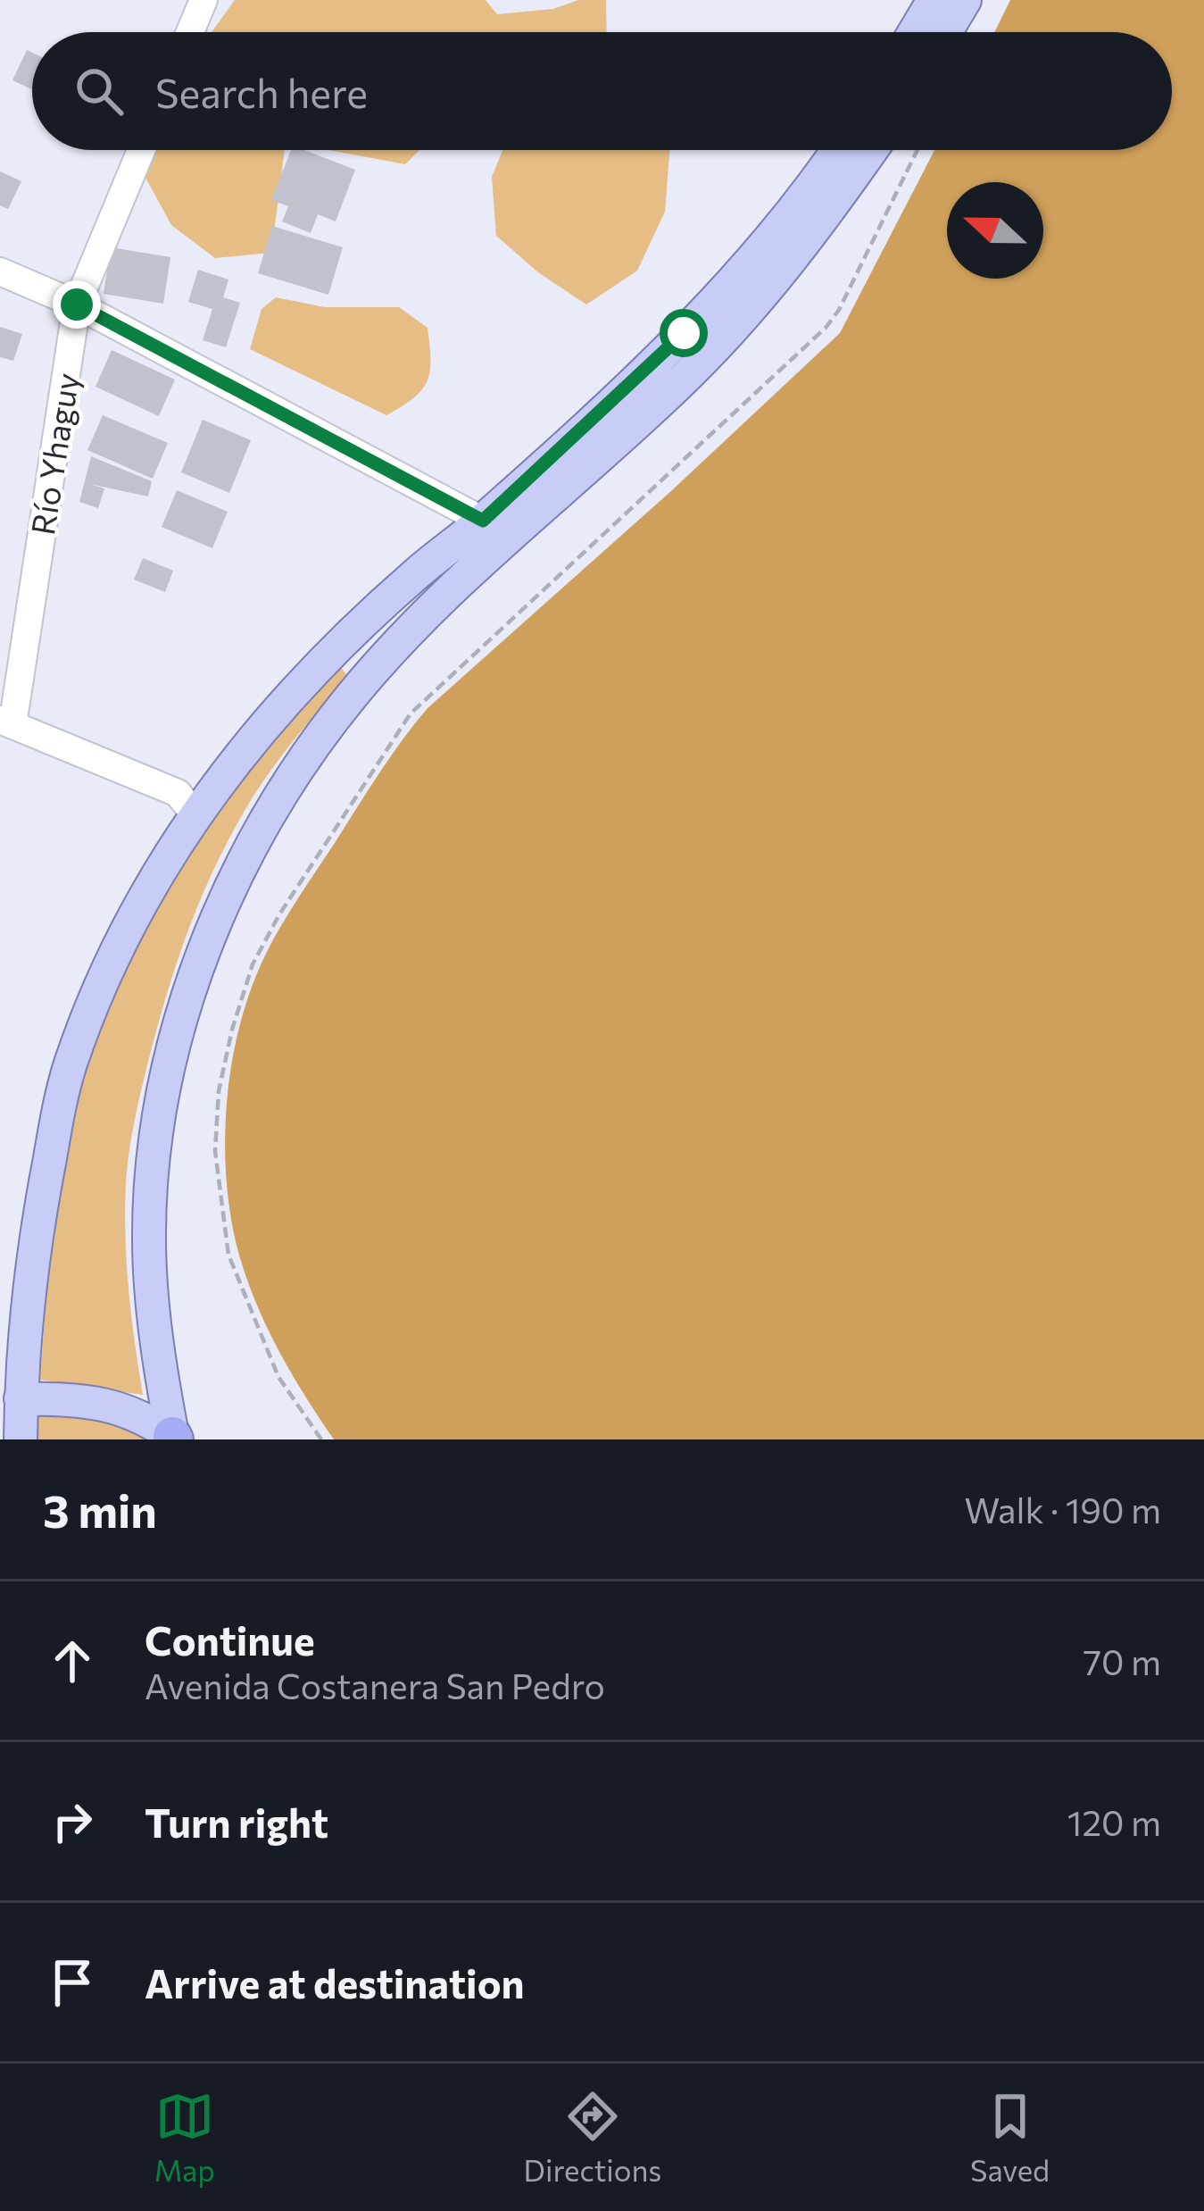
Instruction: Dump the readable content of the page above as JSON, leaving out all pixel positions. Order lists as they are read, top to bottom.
{
  "streets": {
    "street": ["Río Yhaguy"]
  },
  "north": "left",
  "page": {
    "search": "Search here",
    "heading": ["3 min", "Walk · 190 m"],
    "list": [
      ["Continue", "Avenida Costanera San Pedro", "70 m"],
      ["Turn right", "120 m"],
      "Arrive at destination"
    ],
    "nav": ["Map", "Directions", "Saved"]
  }
}
